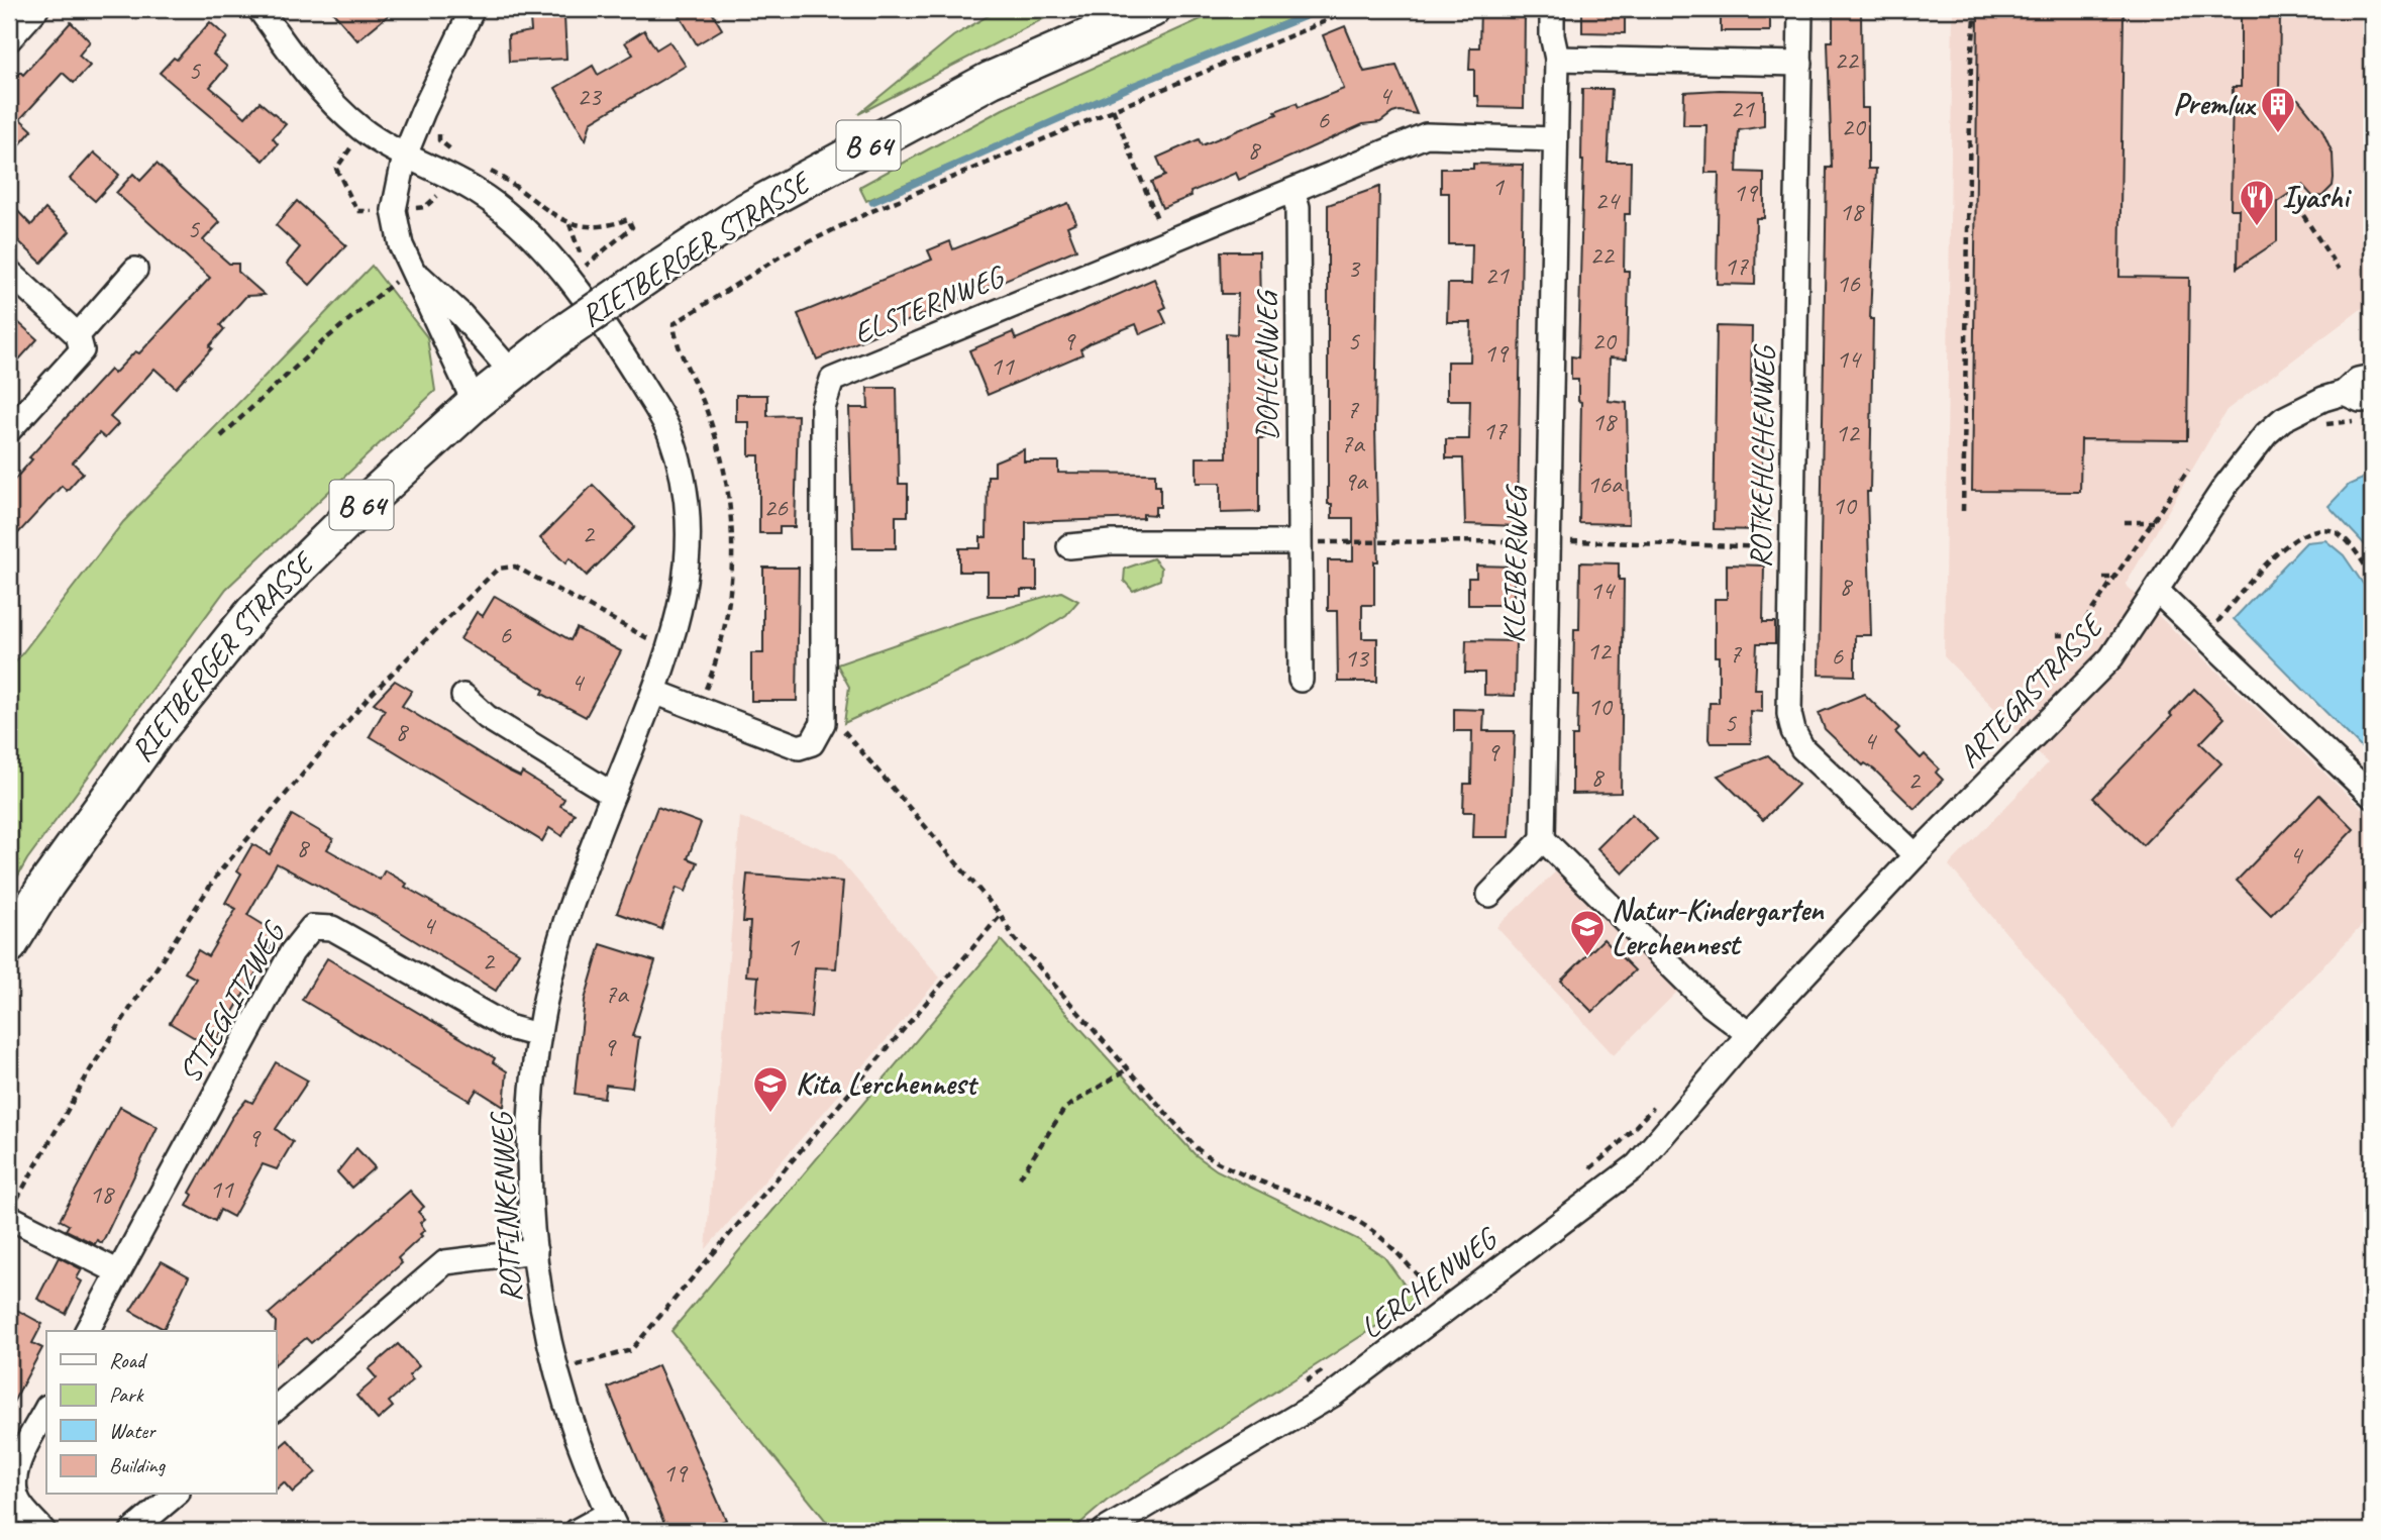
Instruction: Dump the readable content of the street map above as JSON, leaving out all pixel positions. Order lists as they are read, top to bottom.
{
  "streets": {
    "main road": ["B 64", "RIETBERGER STRASSE"],
    "street": [
      "ELSTERNWEG",
      "DOHLENWEG",
      "ROTKEHLCHENWEG",
      "KLEIBERWEG",
      "ARTEGASTRASSE",
      "STIEGLITZWEG",
      "ROTFINKENWEG",
      "LERCHENWEG"
    ]
  },
  "crossings": [
    ["ELSTERNWEG", "DOHLENWEG"],
    ["ELSTERNWEG", "KLEIBERWEG"],
    ["ROTKEHLCHENWEG", "ARTEGASTRASSE"],
    ["ARTEGASTRASSE", "LERCHENWEG"],
    ["STIEGLITZWEG", "ROTFINKENWEG"]
  ],
  "places": {
    "building": ["Premlux"],
    "restaurant": ["Iyashi"],
    "school or university": ["Natur-Kindergarten Lerchennest", "Kita Lerchennest"]
  },
  "house_numbers": [
    "22",
    "5",
    "4",
    "23",
    "21",
    "6",
    "20",
    "8",
    "1",
    "19",
    "24",
    "18",
    "5",
    "22",
    "17",
    "3",
    "21",
    "16",
    "9",
    "5",
    "20",
    "19",
    "14",
    "11",
    "7",
    "18",
    "17",
    "12",
    "7a",
    "9a",
    "16a",
    "10",
    "26",
    "2",
    "8",
    "14",
    "6",
    "12",
    "7",
    "6",
    "13",
    "4",
    "10",
    "5",
    "8",
    "4",
    "9",
    "8",
    "2",
    "8",
    "4",
    "4",
    "1",
    "2",
    "7a",
    "9",
    "9",
    "11",
    "18",
    "19"
  ],
  "legend": [
    "Road",
    "Park",
    "Water",
    "Building"
  ]
}
